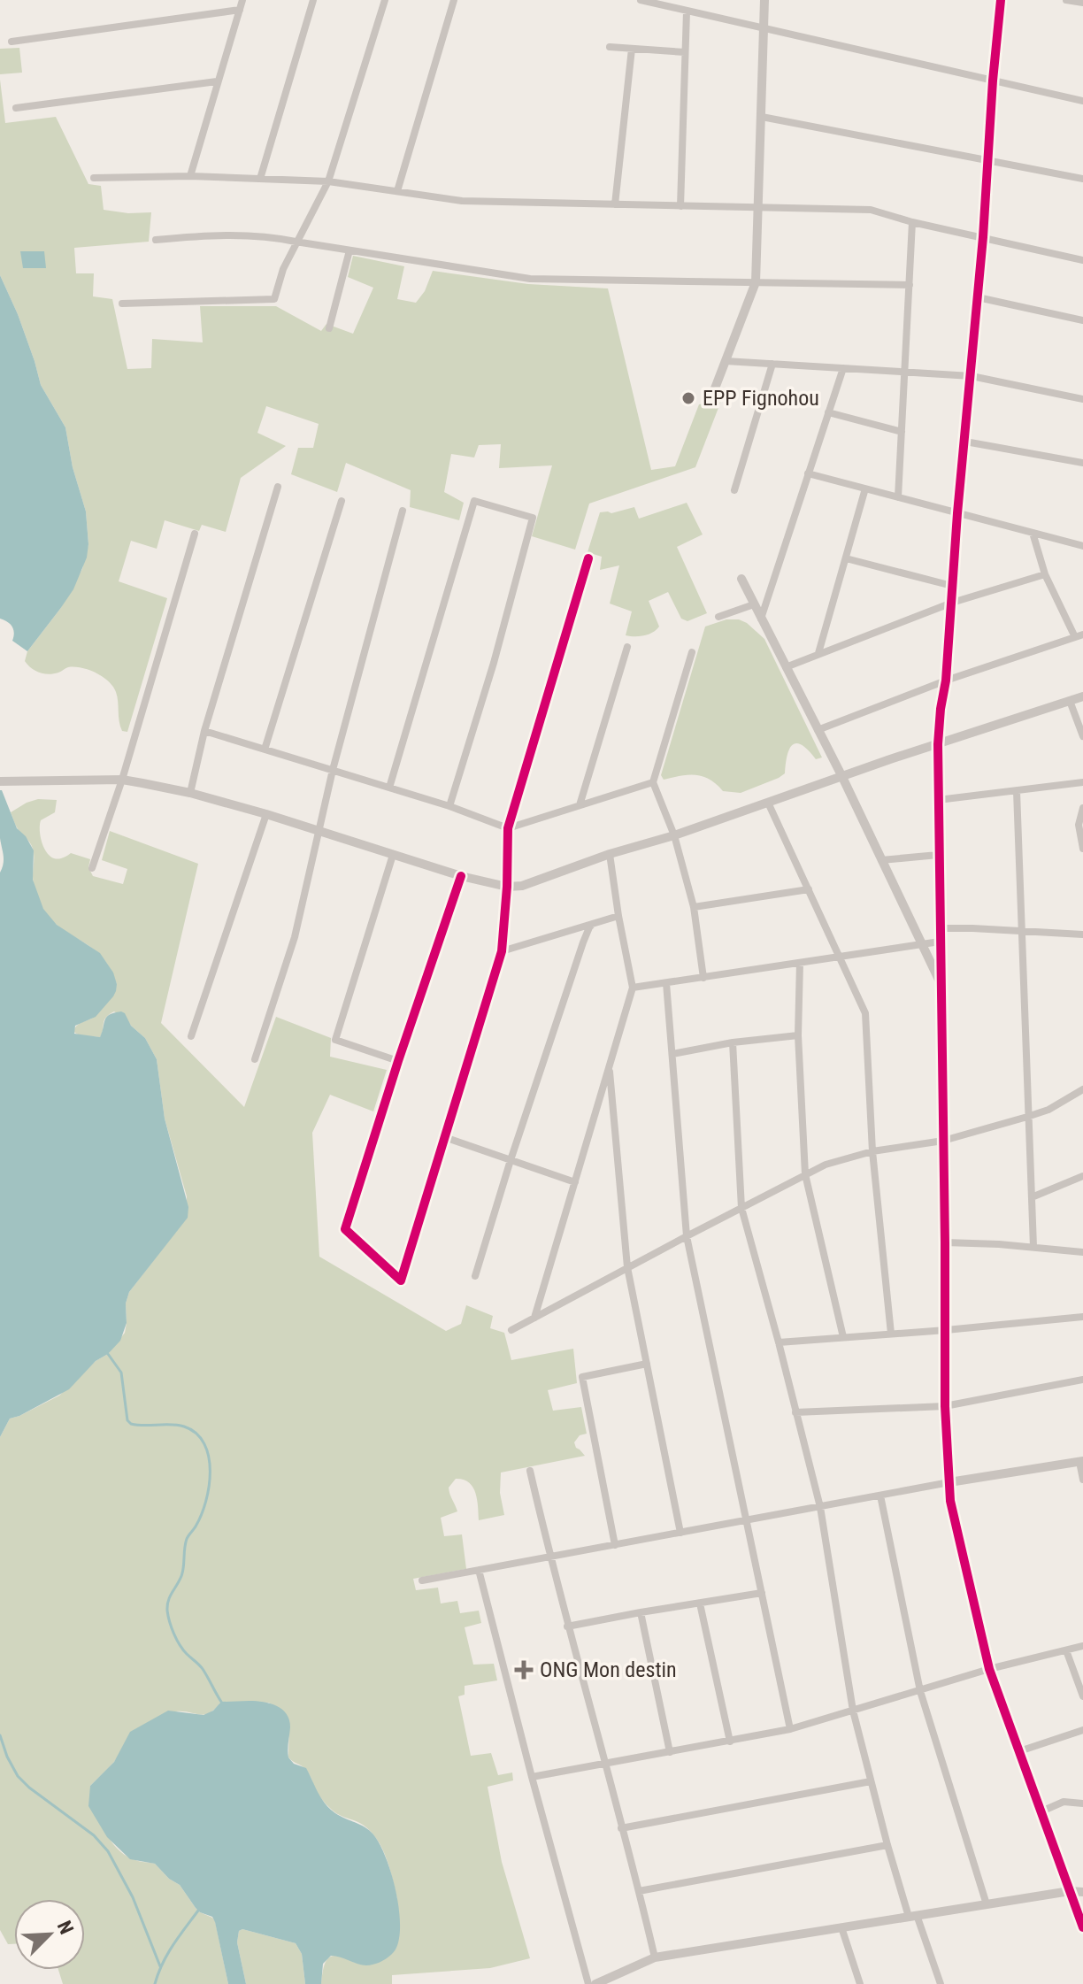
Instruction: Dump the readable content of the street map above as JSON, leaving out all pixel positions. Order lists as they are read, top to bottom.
{
  "places": {
    "other": ["EPP Fignohou"],
    "health": ["ONG Mon destin"]
  },
  "north": "top right"
}
